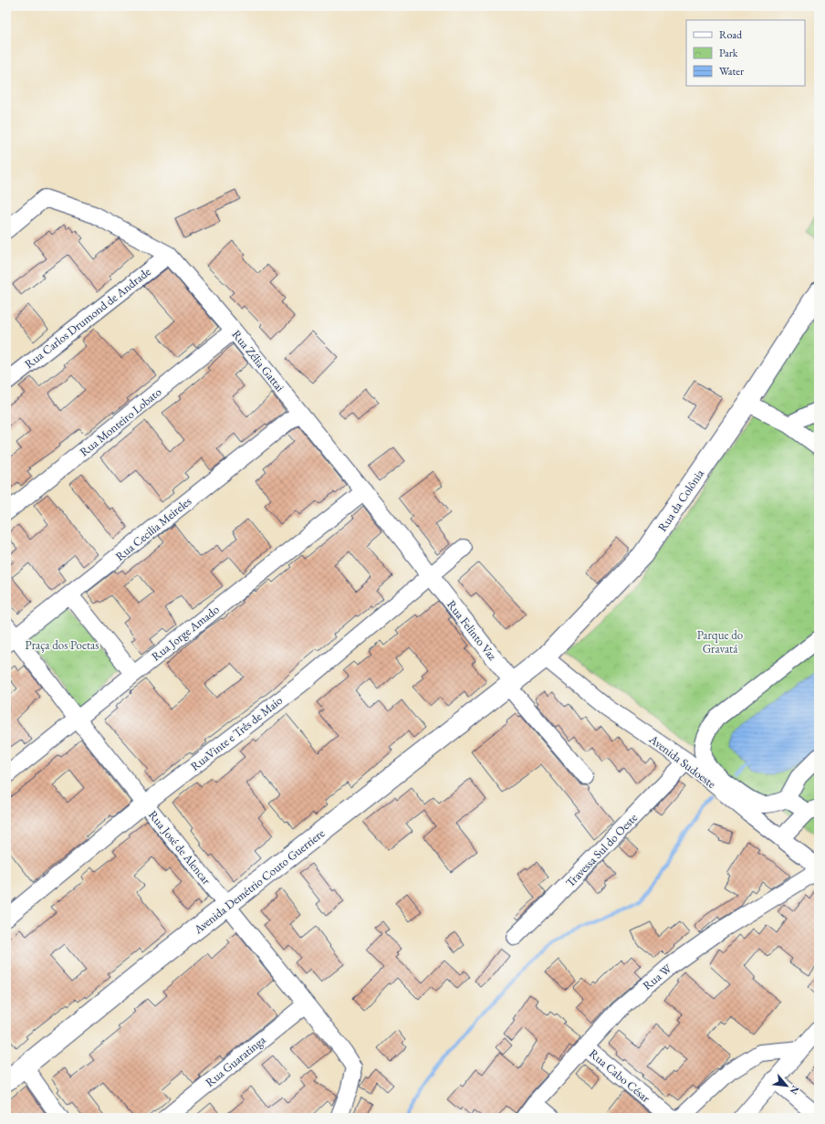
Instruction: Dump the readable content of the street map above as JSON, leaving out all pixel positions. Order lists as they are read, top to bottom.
{
  "streets": {
    "main road": ["Rua da Colônia", "Avenida Demétrio Couto Guerriere"],
    "street": [
      "Rua Carlos Drumond de Andrade",
      "Rua Zélia Gattai",
      "Rua Monteiro Lobato",
      "Rua Cecilia Meireles",
      "Rua Felinto Vaz",
      "Rua Jorge Amado",
      "RuaVinte e Três de Maio",
      "Avenida Sudoeste",
      "Rua José de Alencar",
      "Travessa Sul do Oeste",
      "Rua W",
      "Rua Guaratinga",
      "Rua Cabo César"
    ]
  },
  "crossings": [
    ["Rua Carlos Drumond de Andrade", "Rua Zélia Gattai"],
    ["Rua Zélia Gattai", "Rua Monteiro Lobato"],
    ["Rua Zélia Gattai", "Rua Cecilia Meireles"],
    ["Rua Zélia Gattai", "Rua Felinto Vaz"],
    ["Rua Zélia Gattai", "Rua Jorge Amado"],
    ["Rua Zélia Gattai", "RuaVinte e Três de Maio"],
    ["Rua da Colônia", "Rua Felinto Vaz"],
    ["Rua da Colônia", "Avenida Sudoeste"],
    ["Rua da Colônia", "Avenida Demétrio Couto Guerriere"],
    ["Rua Cecilia Meireles", "Rua José de Alencar"],
    ["Rua Felinto Vaz", "RuaVinte e Três de Maio"],
    ["Rua Felinto Vaz", "Avenida Demétrio Couto Guerriere"],
    ["Rua Jorge Amado", "Rua José de Alencar"],
    ["RuaVinte e Três de Maio", "Rua José de Alencar"],
    ["Avenida Sudoeste", "Travessa Sul do Oeste"],
    ["Avenida Sudoeste", "Rua W"],
    ["Rua José de Alencar", "Avenida Demétrio Couto Guerriere"],
    ["Rua José de Alencar", "Rua Guaratinga"],
    ["Rua W", "Rua Cabo César"]
  ],
  "parks": ["Parque do Gravatá", "Praça dos Poetas"],
  "legend": ["Road", "Park", "Water"],
  "north": "bottom right"
}
